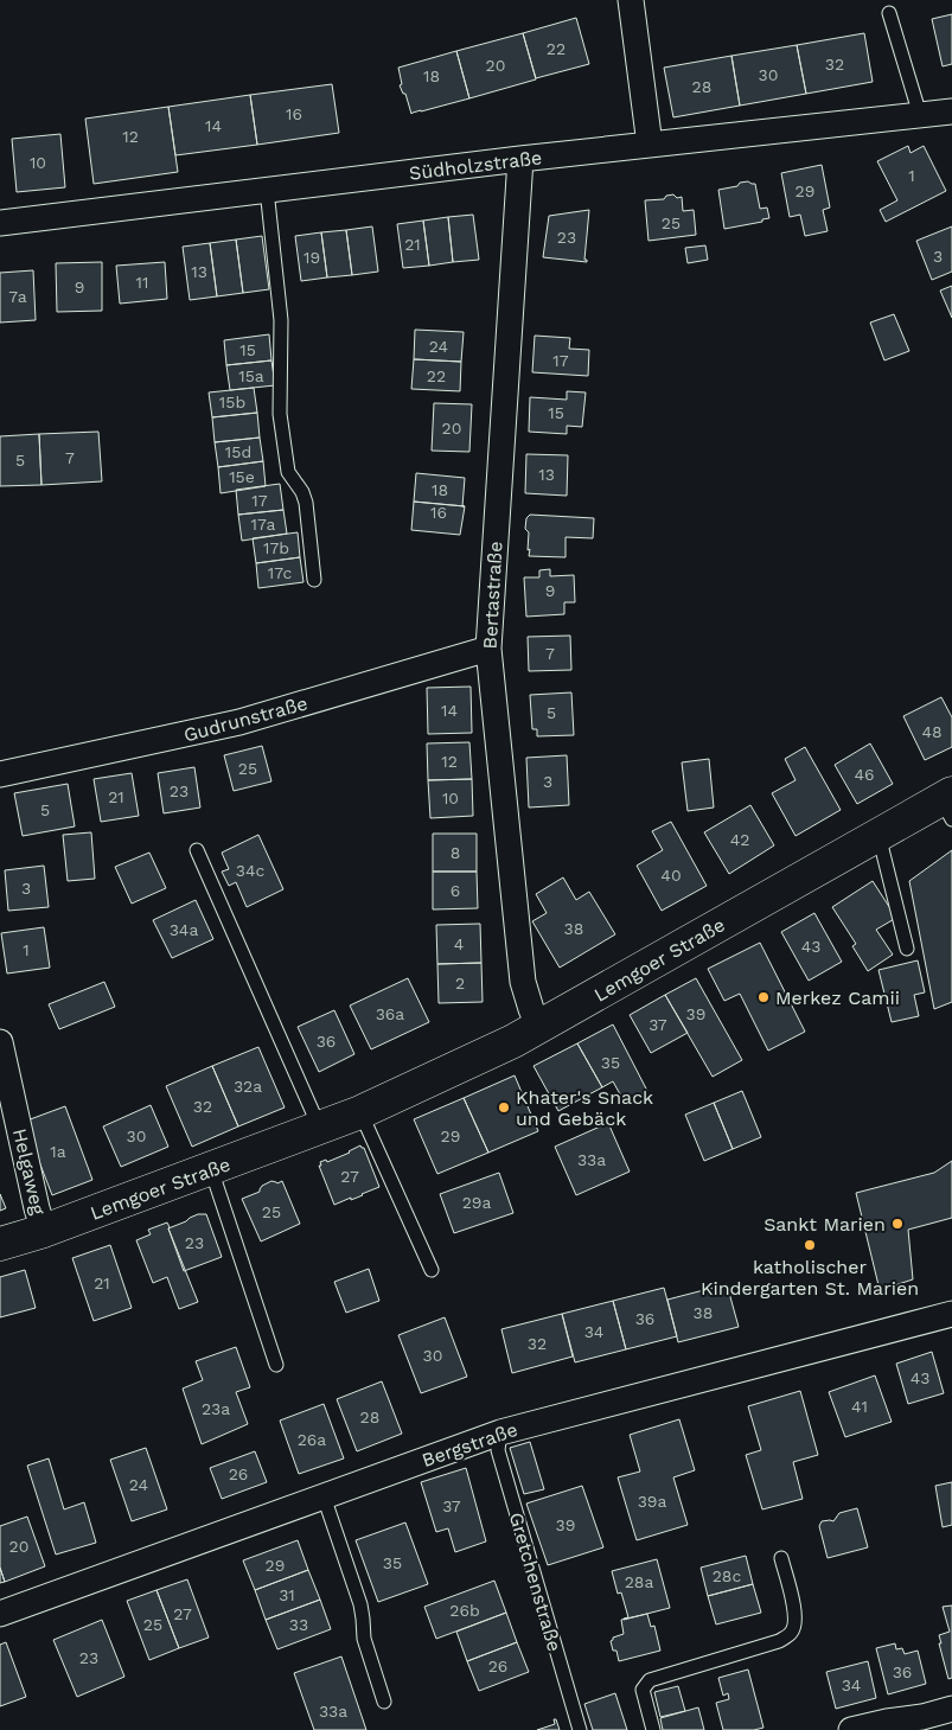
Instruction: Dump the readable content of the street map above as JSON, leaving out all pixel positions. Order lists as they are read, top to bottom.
{
  "streets": {
    "main road": ["Lemgoer Straße"],
    "street": [
      "Südholzstraße",
      "Bertastraße",
      "Gudrunstraße",
      "Helgaweg",
      "Bergstraße"
    ],
    "lane": ["Gretchenstraße"]
  },
  "crossings": [
    ["Südholzstraße", "Bertastraße"],
    ["Bertastraße", "Gudrunstraße"],
    ["Bertastraße", "Lemgoer Straße"],
    ["Lemgoer Straße", "Helgaweg"],
    ["Bergstraße", "Gretchenstraße"]
  ],
  "places": [
    "Merkez Camii",
    "Khater's Snack und Gebäck",
    "Sankt Marien",
    "katholischer Kindergarten St. Marien"
  ],
  "house_numbers": [
    "22",
    "32",
    "20",
    "30",
    "18",
    "28",
    "16",
    "14",
    "12",
    "10",
    "1",
    "29",
    "25",
    "23",
    "21",
    "3",
    "19",
    "13",
    "11",
    "9",
    "7a",
    "24",
    "15",
    "17",
    "15a",
    "22",
    "15b",
    "15",
    "20",
    "15d",
    "7",
    "5",
    "13",
    "15e",
    "18",
    "17",
    "16",
    "17a",
    "17b",
    "17c",
    "9",
    "7",
    "14",
    "5",
    "48",
    "12",
    "25",
    "46",
    "3",
    "23",
    "21",
    "10",
    "5",
    "42",
    "8",
    "34c",
    "40",
    "3",
    "6",
    "38",
    "34a",
    "4",
    "43",
    "1",
    "2",
    "36a",
    "39",
    "37",
    "36",
    "35",
    "32a",
    "32",
    "30",
    "29",
    "1a",
    "33a",
    "27",
    "29a",
    "25",
    "23",
    "21",
    "38",
    "36",
    "34",
    "32",
    "30",
    "43",
    "41",
    "23a",
    "28",
    "26a",
    "26",
    "24",
    "39a",
    "37",
    "39",
    "20",
    "35",
    "29",
    "28c",
    "28a",
    "31",
    "26b",
    "27",
    "25",
    "33",
    "23",
    "26",
    "36",
    "34",
    "33a"
  ]
}
